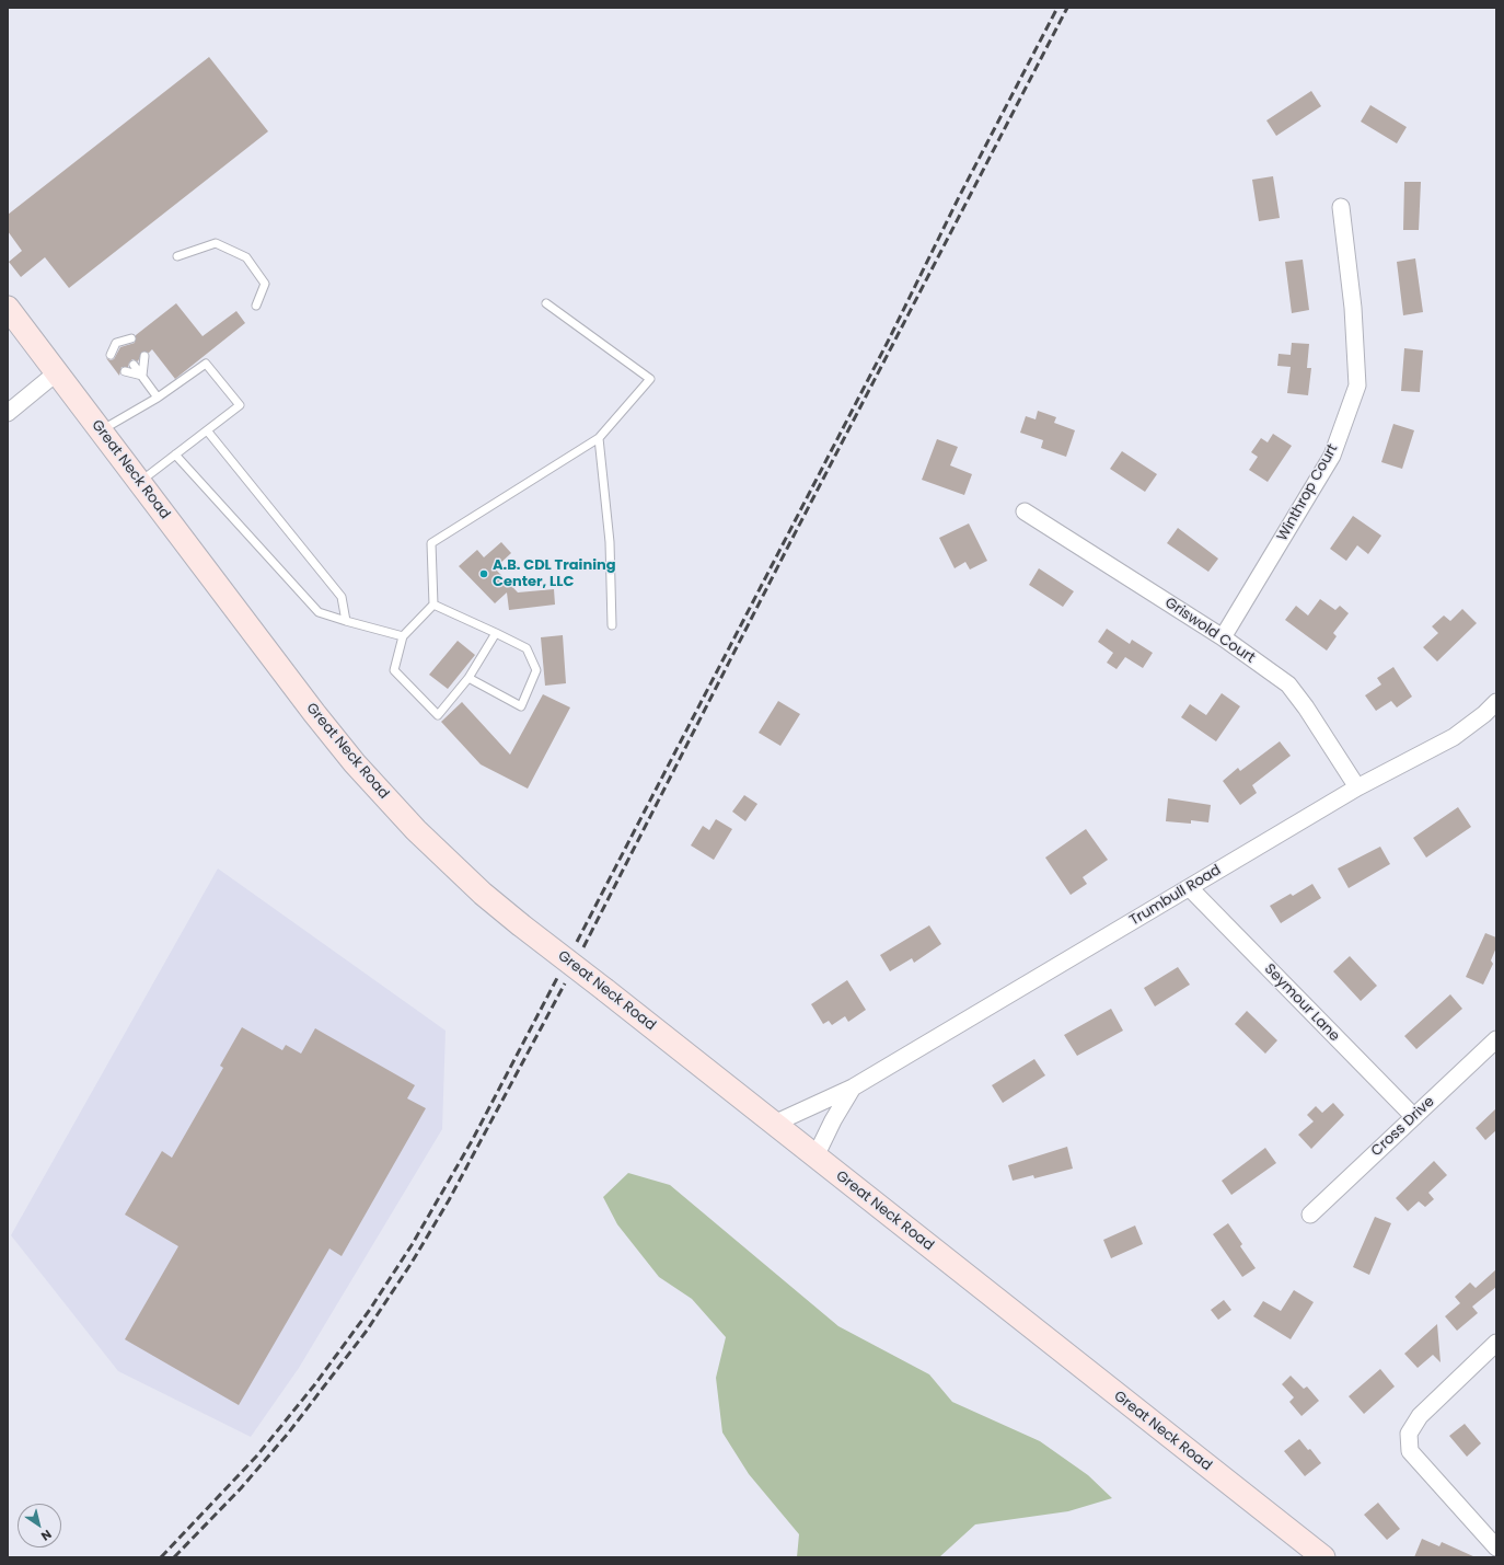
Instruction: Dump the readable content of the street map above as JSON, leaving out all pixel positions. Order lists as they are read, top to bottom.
{
  "streets": {
    "main road": ["Great Neck Road"],
    "street": [
      "Winthrop Court",
      "Griswold Court",
      "Trumbull Road",
      "Seymour Lane",
      "Cross Drive"
    ]
  },
  "crossings": [
    ["Great Neck Road", "Trumbull Road"],
    ["Winthrop Court", "Griswold Court"],
    ["Griswold Court", "Trumbull Road"],
    ["Trumbull Road", "Seymour Lane"],
    ["Seymour Lane", "Cross Drive"]
  ],
  "places": ["A.B. CDL Training Center, LLC"],
  "north": "bottom right"
}
